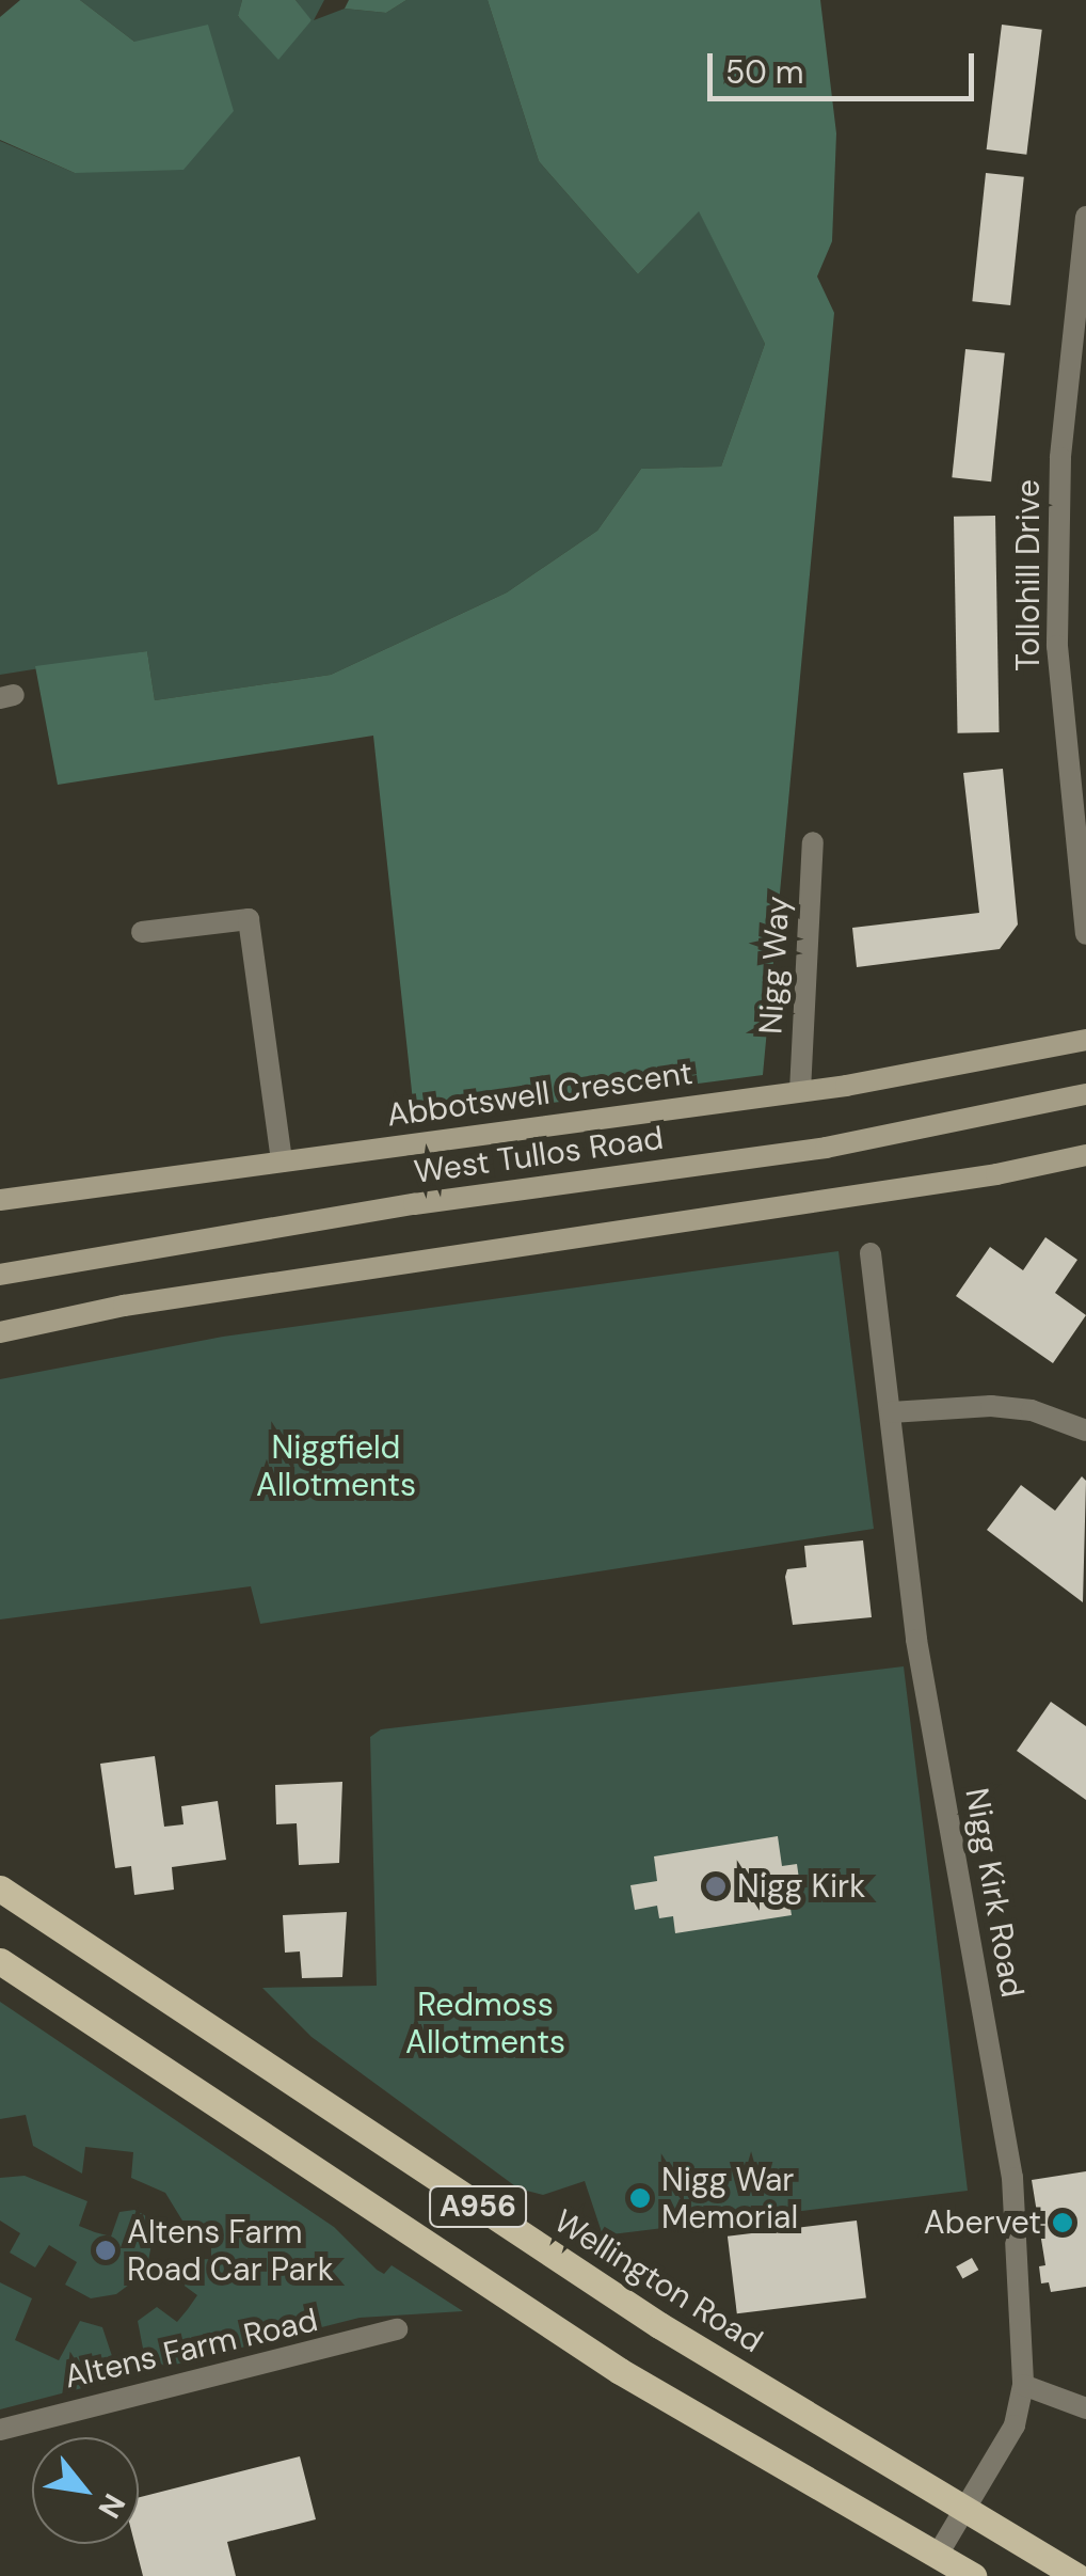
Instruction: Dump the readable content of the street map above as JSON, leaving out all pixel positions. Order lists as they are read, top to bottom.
{
  "streets": {
    "main road": [
      "Abbotswell Crescent",
      "West Tullos Road",
      "A956",
      "Wellington Road"
    ],
    "street": [
      "Tollohill Drive",
      "Nigg Way",
      "Nigg Kirk Road",
      "Altens Farm Road"
    ]
  },
  "crossings": [
    ["Nigg Way", "Abbotswell Crescent"],
    ["Nigg Kirk Road", "A956"],
    ["Nigg Kirk Road", "Wellington Road"]
  ],
  "parks": ["Niggfield Allotments", "Redmoss Allotments"],
  "places": [
    "Nigg Kirk",
    "Nigg War Memorial",
    "Abervet",
    "Altens Farm Road Car Park"
  ],
  "scale_bar": "50 m",
  "north": "bottom right"
}
